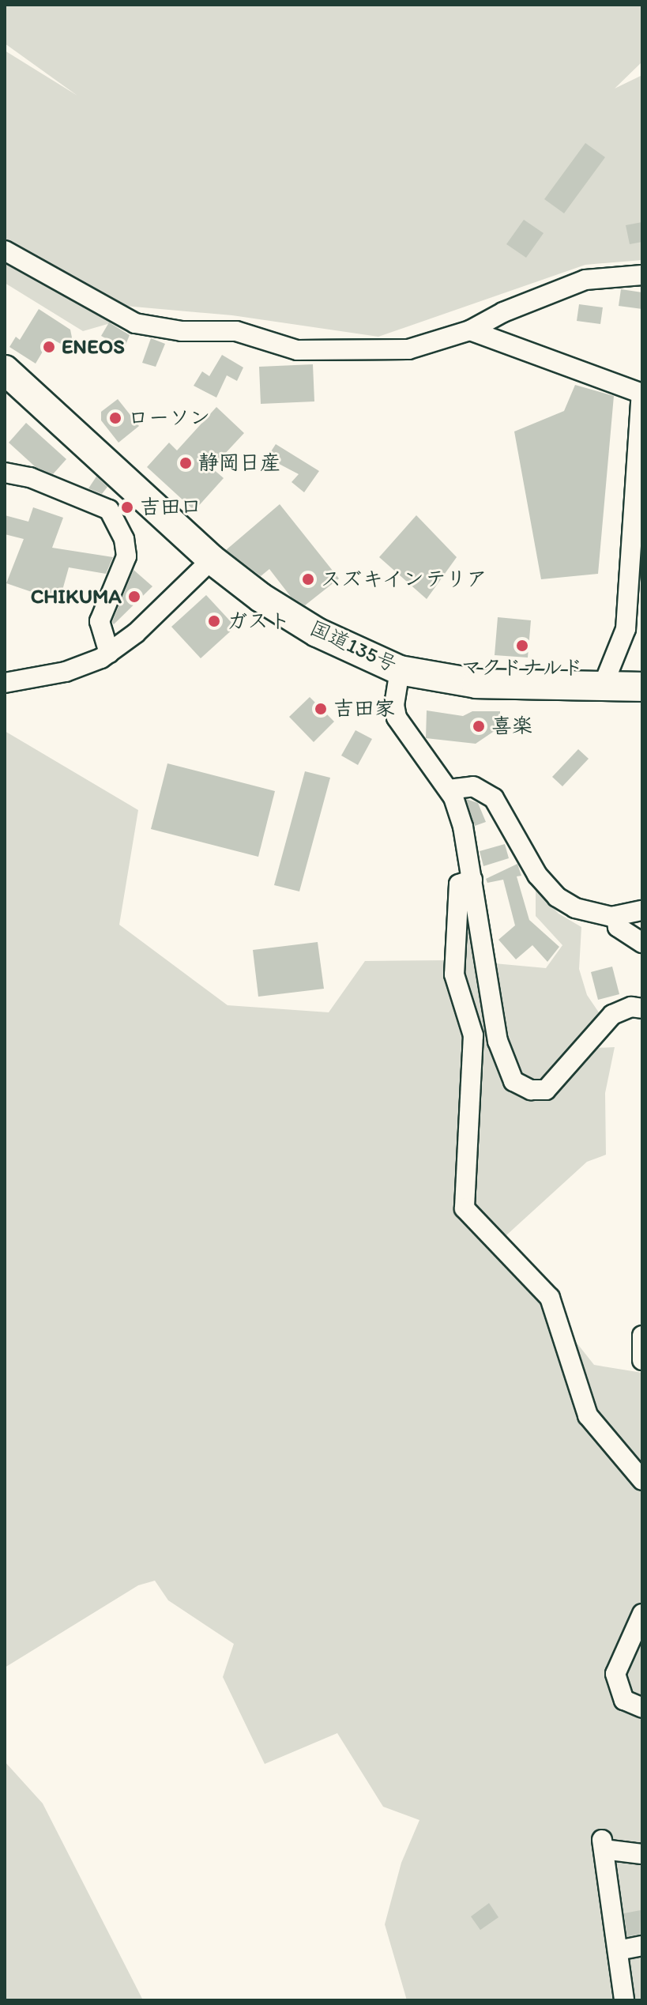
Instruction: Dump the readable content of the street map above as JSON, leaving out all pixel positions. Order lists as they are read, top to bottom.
{
  "streets": {
    "highway": ["国道135号"]
  },
  "places": [
    "ENEOS",
    "ローソン",
    "静岡日産",
    "吉田口",
    "スズキインテリア",
    "CHIKUMA",
    "ガスト",
    "マクドナルド",
    "吉田家",
    "喜楽"
  ]
}
